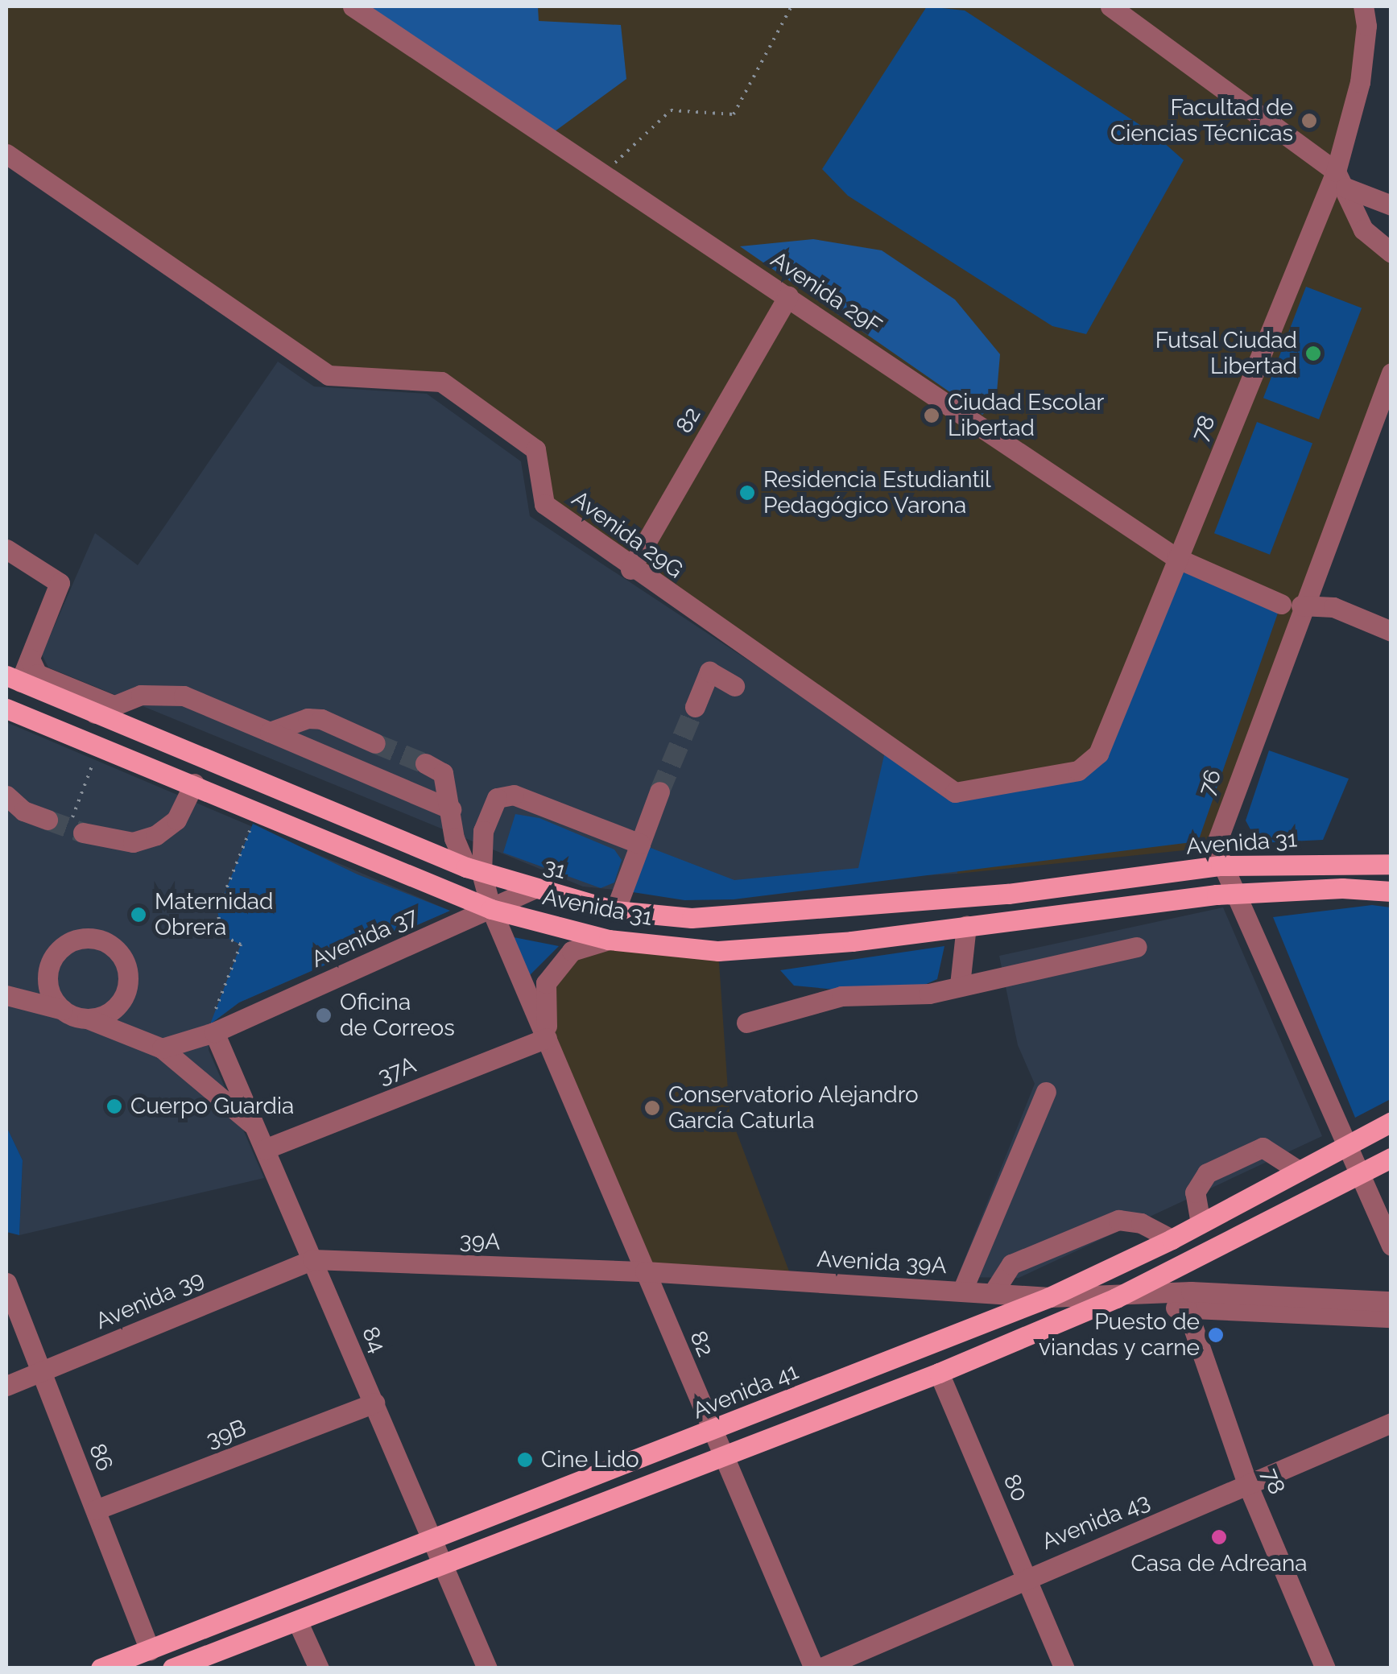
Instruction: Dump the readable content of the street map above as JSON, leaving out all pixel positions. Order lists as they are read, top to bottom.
{
  "streets": {
    "main road": ["Avenida 31", "31", "Avenida 41"],
    "street": [
      "Avenida 29F",
      "82",
      "78",
      "Avenida 29G",
      "76",
      "Avenida 37",
      "37A",
      "39A",
      "Avenida 39A",
      "Avenida 39",
      "84",
      "39B",
      "86",
      "80",
      "Avenida 43"
    ]
  },
  "crossings": [
    ["Avenida 29F", "82"],
    ["Avenida 29F", "78"],
    ["Avenida 29F", "76"],
    ["82", "Avenida 29G"],
    ["82", "Avenida 31"],
    ["82", "31"],
    ["82", "Avenida 37"],
    ["82", "37A"],
    ["82", "39A"],
    ["82", "Avenida 39A"],
    ["82", "Avenida 41"],
    ["82", "Avenida 43"],
    ["78", "Avenida 29G"],
    ["78", "Avenida 39A"],
    ["78", "Avenida 43"],
    ["76", "Avenida 31"],
    ["76", "Avenida 41"],
    ["Avenida 31", "31"],
    ["Avenida 31", "Avenida 37"],
    ["31", "Avenida 37"],
    ["Avenida 37", "84"],
    ["37A", "84"],
    ["39A", "Avenida 39A"],
    ["39A", "Avenida 39"],
    ["39A", "84"],
    ["Avenida 39A", "Avenida 41"],
    ["Avenida 39", "84"],
    ["Avenida 39", "86"],
    ["84", "Avenida 41"],
    ["84", "39B"],
    ["Avenida 41", "86"],
    ["39B", "86"],
    ["80", "Avenida 43"]
  ],
  "places": [
    "Facultad de Ciencias Técnicas",
    "Futsal Ciudad Libertad",
    "Ciudad Escolar Libertad",
    "Residencia Estudiantil Pedagógico Varona",
    "Maternidad Obrera",
    "Oficina de Correos",
    "Cuerpo Guardia",
    "Conservatorio Alejandro García Caturla",
    "Puesto de viandas y carne",
    "Cine Lido",
    "Casa de Adreana"
  ]
}
